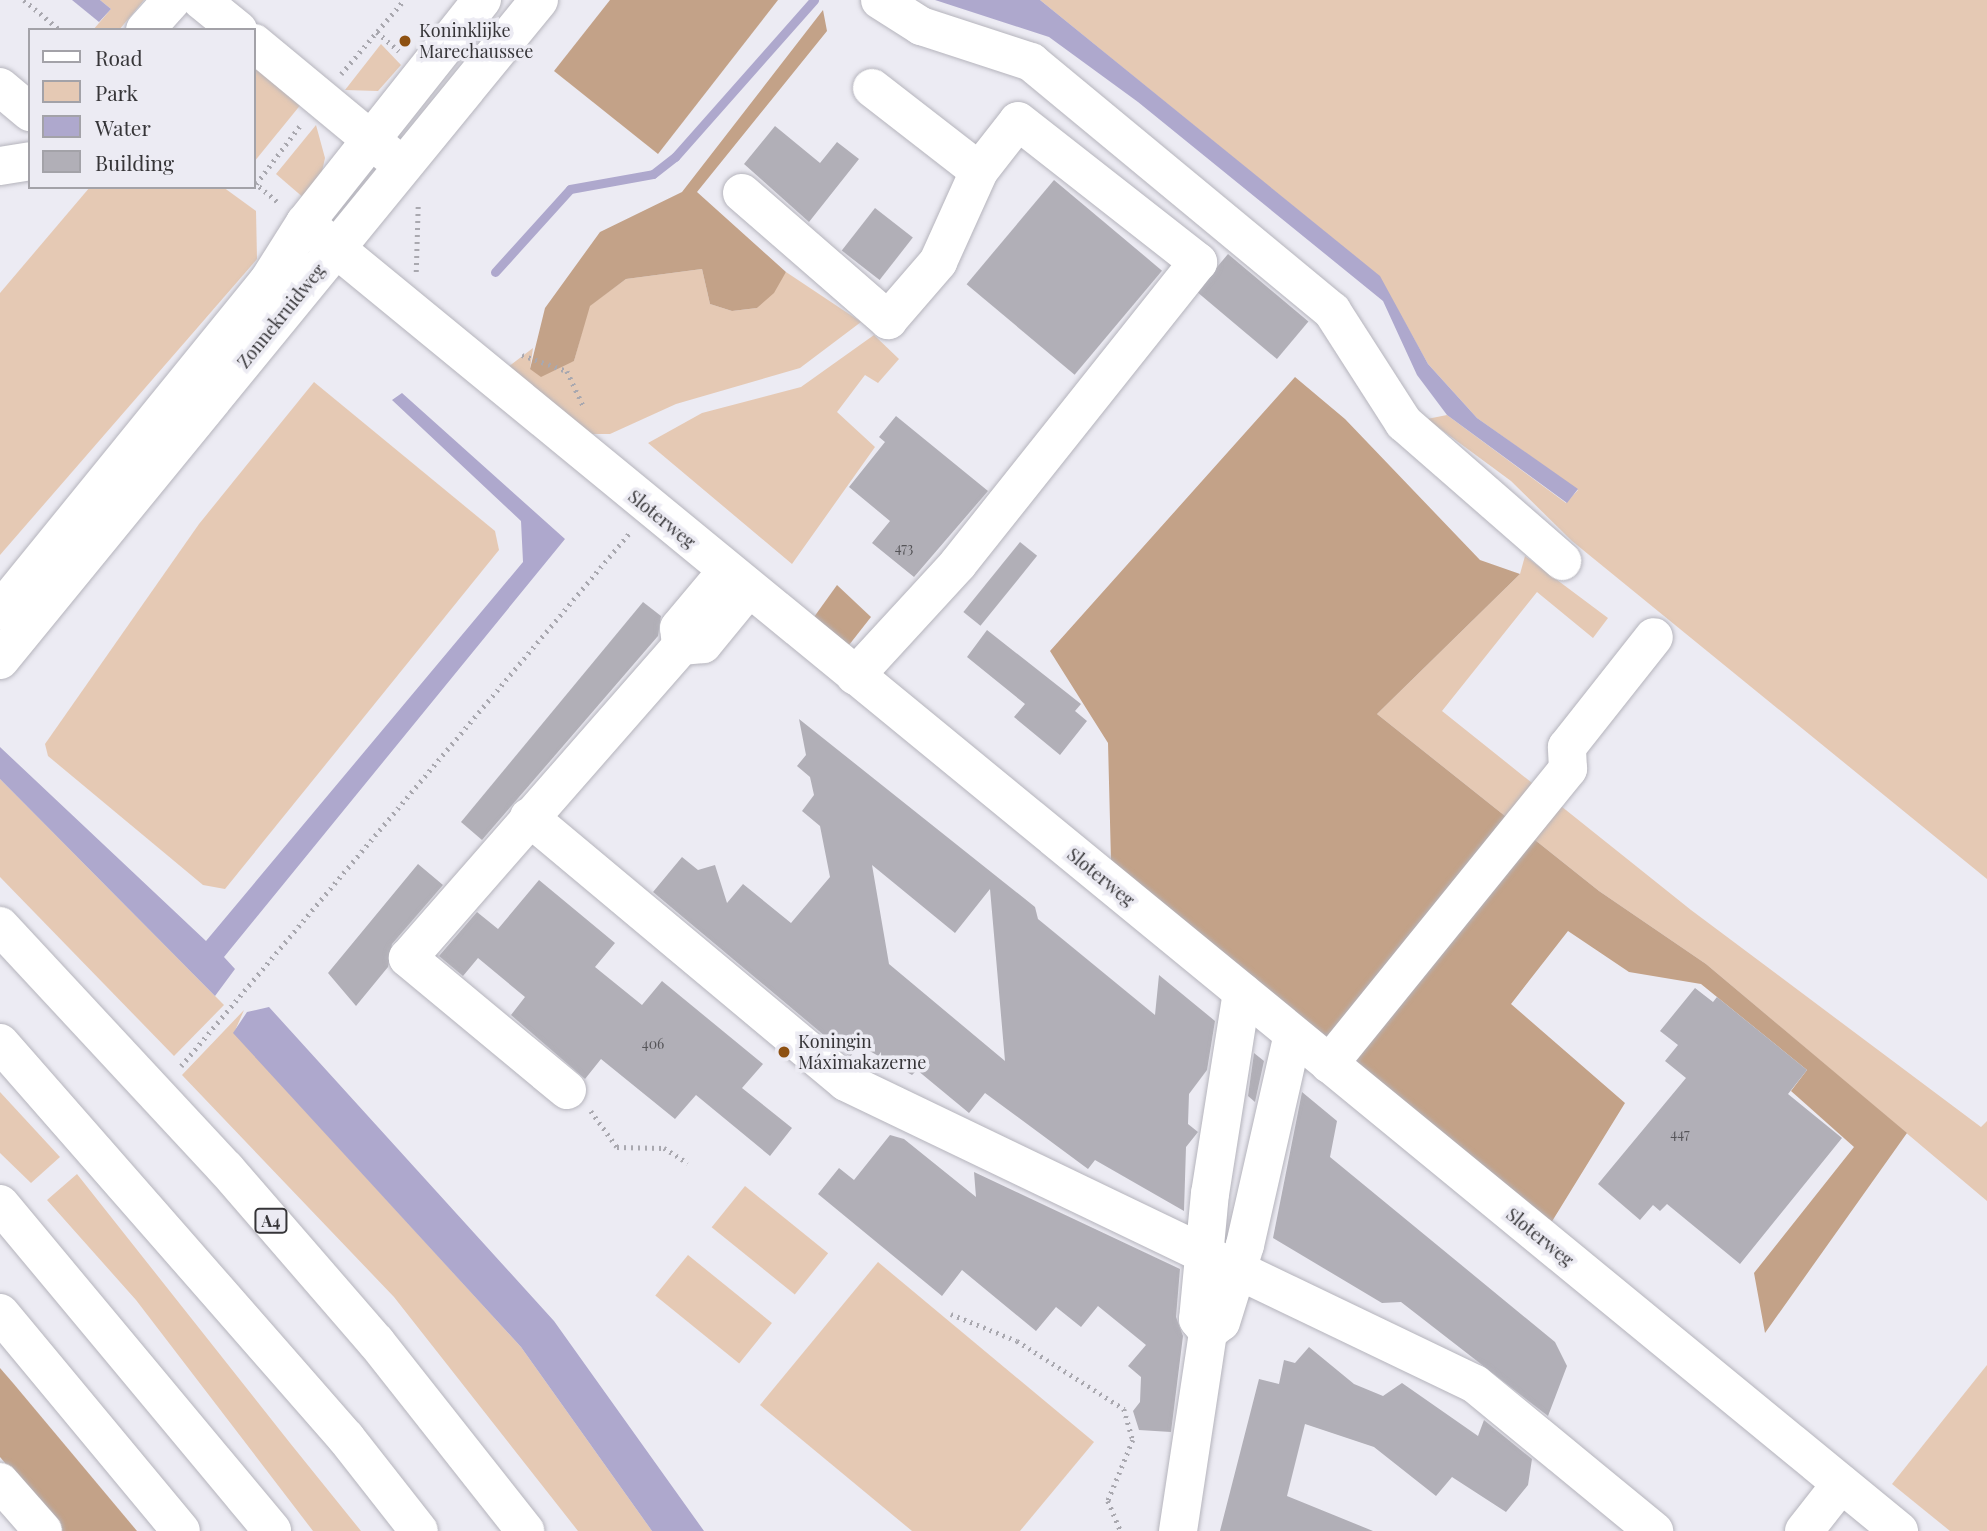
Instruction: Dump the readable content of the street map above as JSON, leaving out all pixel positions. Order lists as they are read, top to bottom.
{
  "streets": {
    "main road": ["Zonnekruidweg", "Sloterweg", "A4"]
  },
  "crossings": [
    ["Zonnekruidweg", "Sloterweg"]
  ],
  "places": ["Koninklijke Marechaussee", "Koningin Máximakazerne"],
  "house_numbers": ["473", "406", "447"],
  "legend": [
    "Road",
    "Park",
    "Water",
    "Building"
  ]
}
